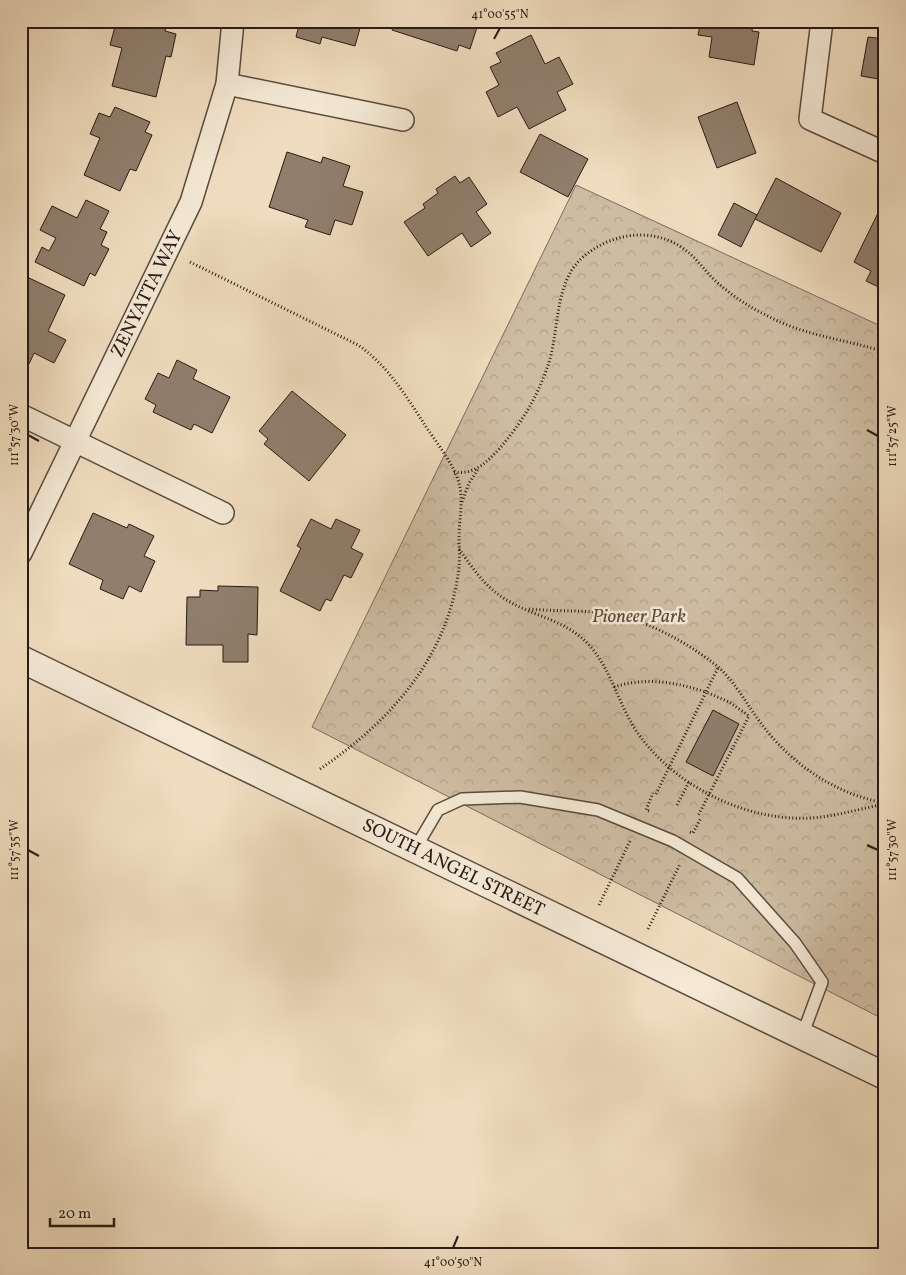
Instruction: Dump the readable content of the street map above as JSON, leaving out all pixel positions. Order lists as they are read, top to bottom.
{
  "streets": {
    "street": ["ZENYATTA WAY", "SOUTH ANGEL STREET"]
  },
  "parks": ["Pioneer Park"],
  "scale_bar": "20 m",
  "coordinates": [
    "41°00'55\"N",
    "111°57'30\"W",
    "111°57'25\"W",
    "111°57'35\"W",
    "41°00'50\"N"
  ]
}
